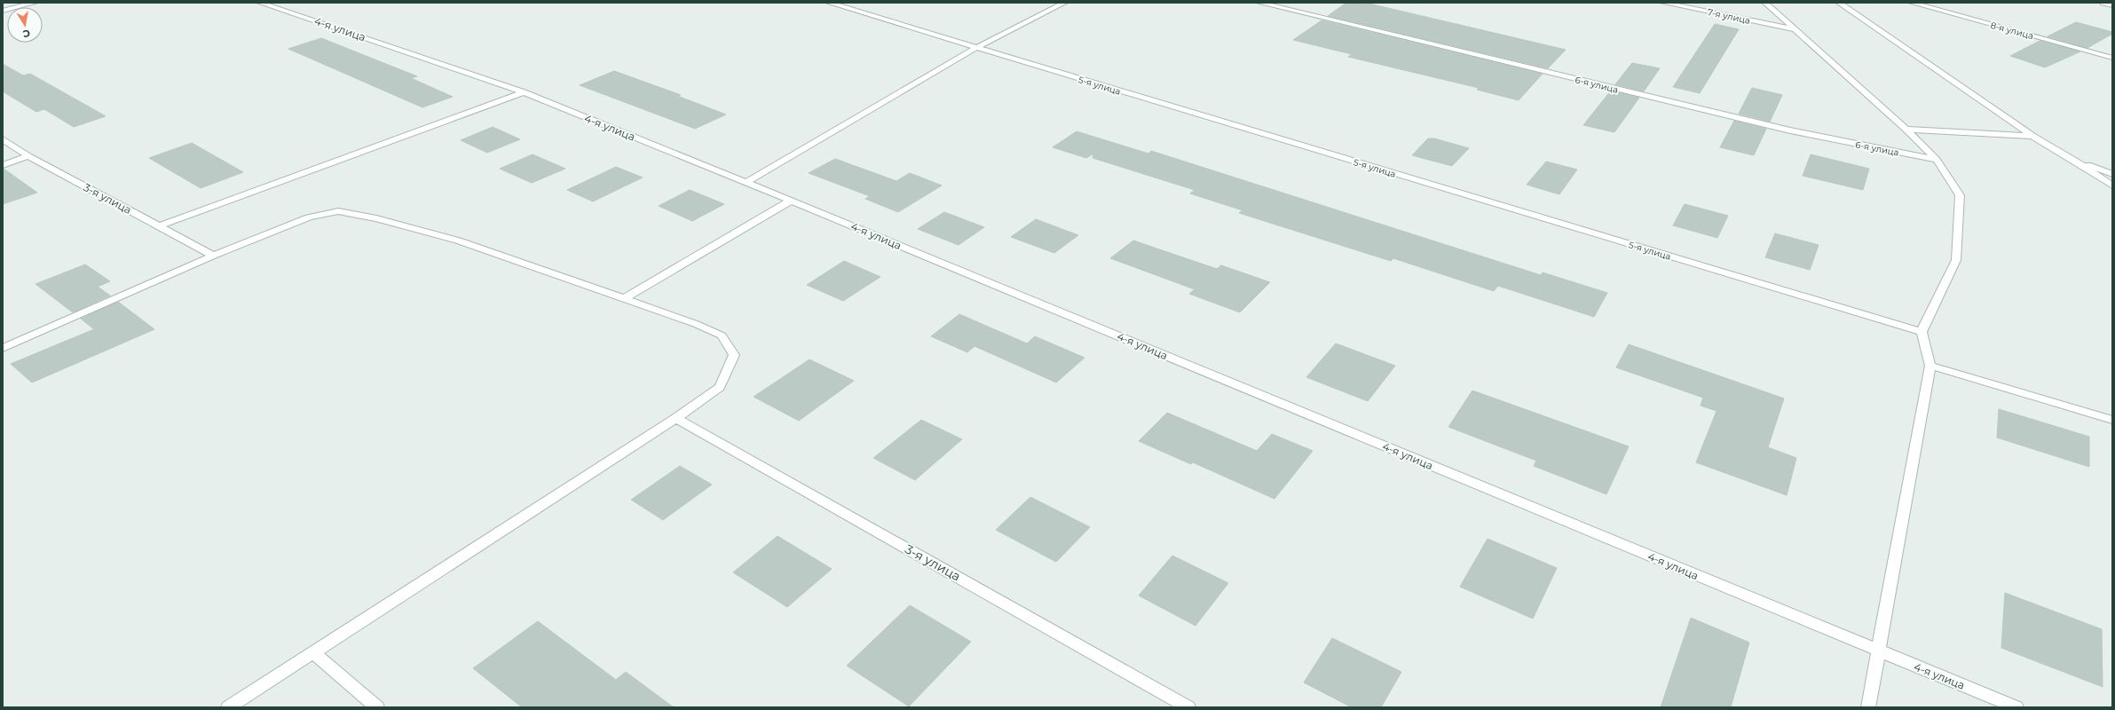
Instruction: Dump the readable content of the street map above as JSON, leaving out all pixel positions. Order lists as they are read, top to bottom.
{
  "streets": {
    "street": [
      "7-я улица",
      "4-я улица",
      "8-я улица",
      "6-я улица",
      "5-я улица",
      "3-я улица"
    ]
  },
  "north": "bottom"
}
